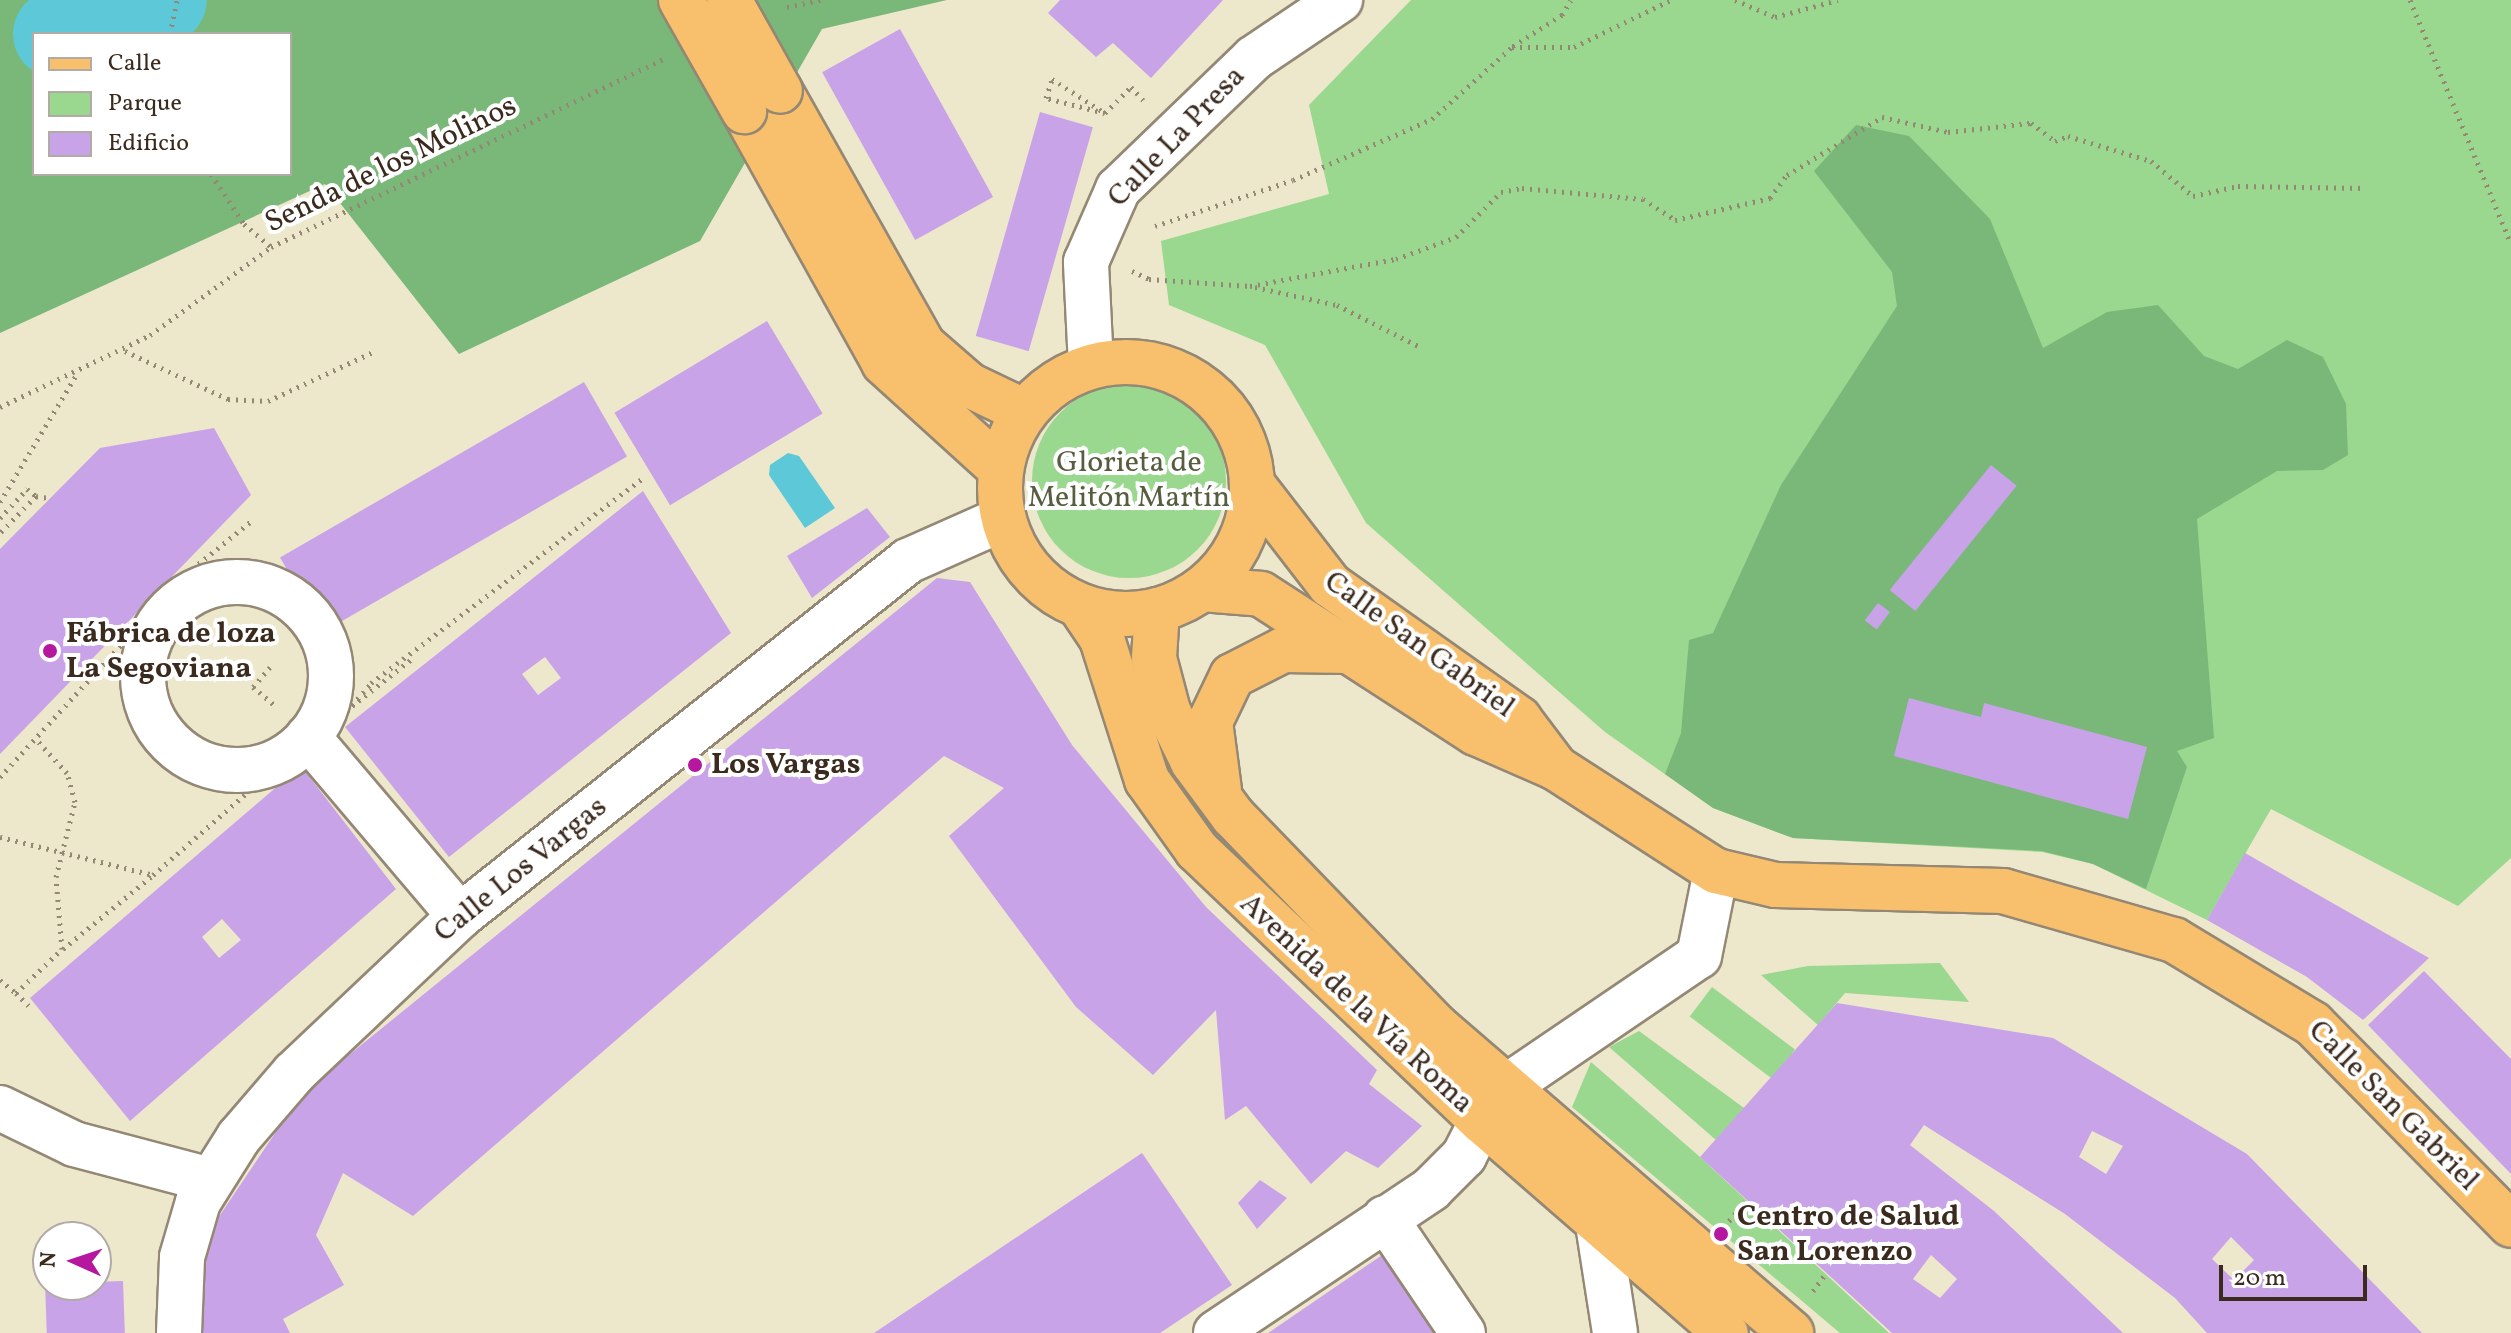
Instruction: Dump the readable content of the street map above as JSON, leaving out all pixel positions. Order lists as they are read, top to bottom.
{
  "streets": {
    "main road": ["Calle San Gabriel", "Avenida de la Vía Roma"],
    "street": ["Calle La Presa", "Calle Los Vargas"],
    "path": ["Senda de los Molinos"]
  },
  "crossings": [
    ["Calle La Presa", "Calle San Gabriel"],
    ["Calle La Presa", "Calle Los Vargas"],
    ["Calle La Presa", "Avenida de la Vía Roma"],
    ["Calle San Gabriel", "Calle Los Vargas"],
    ["Calle San Gabriel", "Avenida de la Vía Roma"],
    ["Calle Los Vargas", "Avenida de la Vía Roma"]
  ],
  "parks": ["Glorieta de Melitón Martín"],
  "places": ["Fábrica de loza La Segoviana", "Los Vargas", "Centro de Salud San Lorenzo"],
  "legend": ["Calle", "Parque", "Edificio"],
  "scale_bar": "20 m",
  "north": "left"
}
